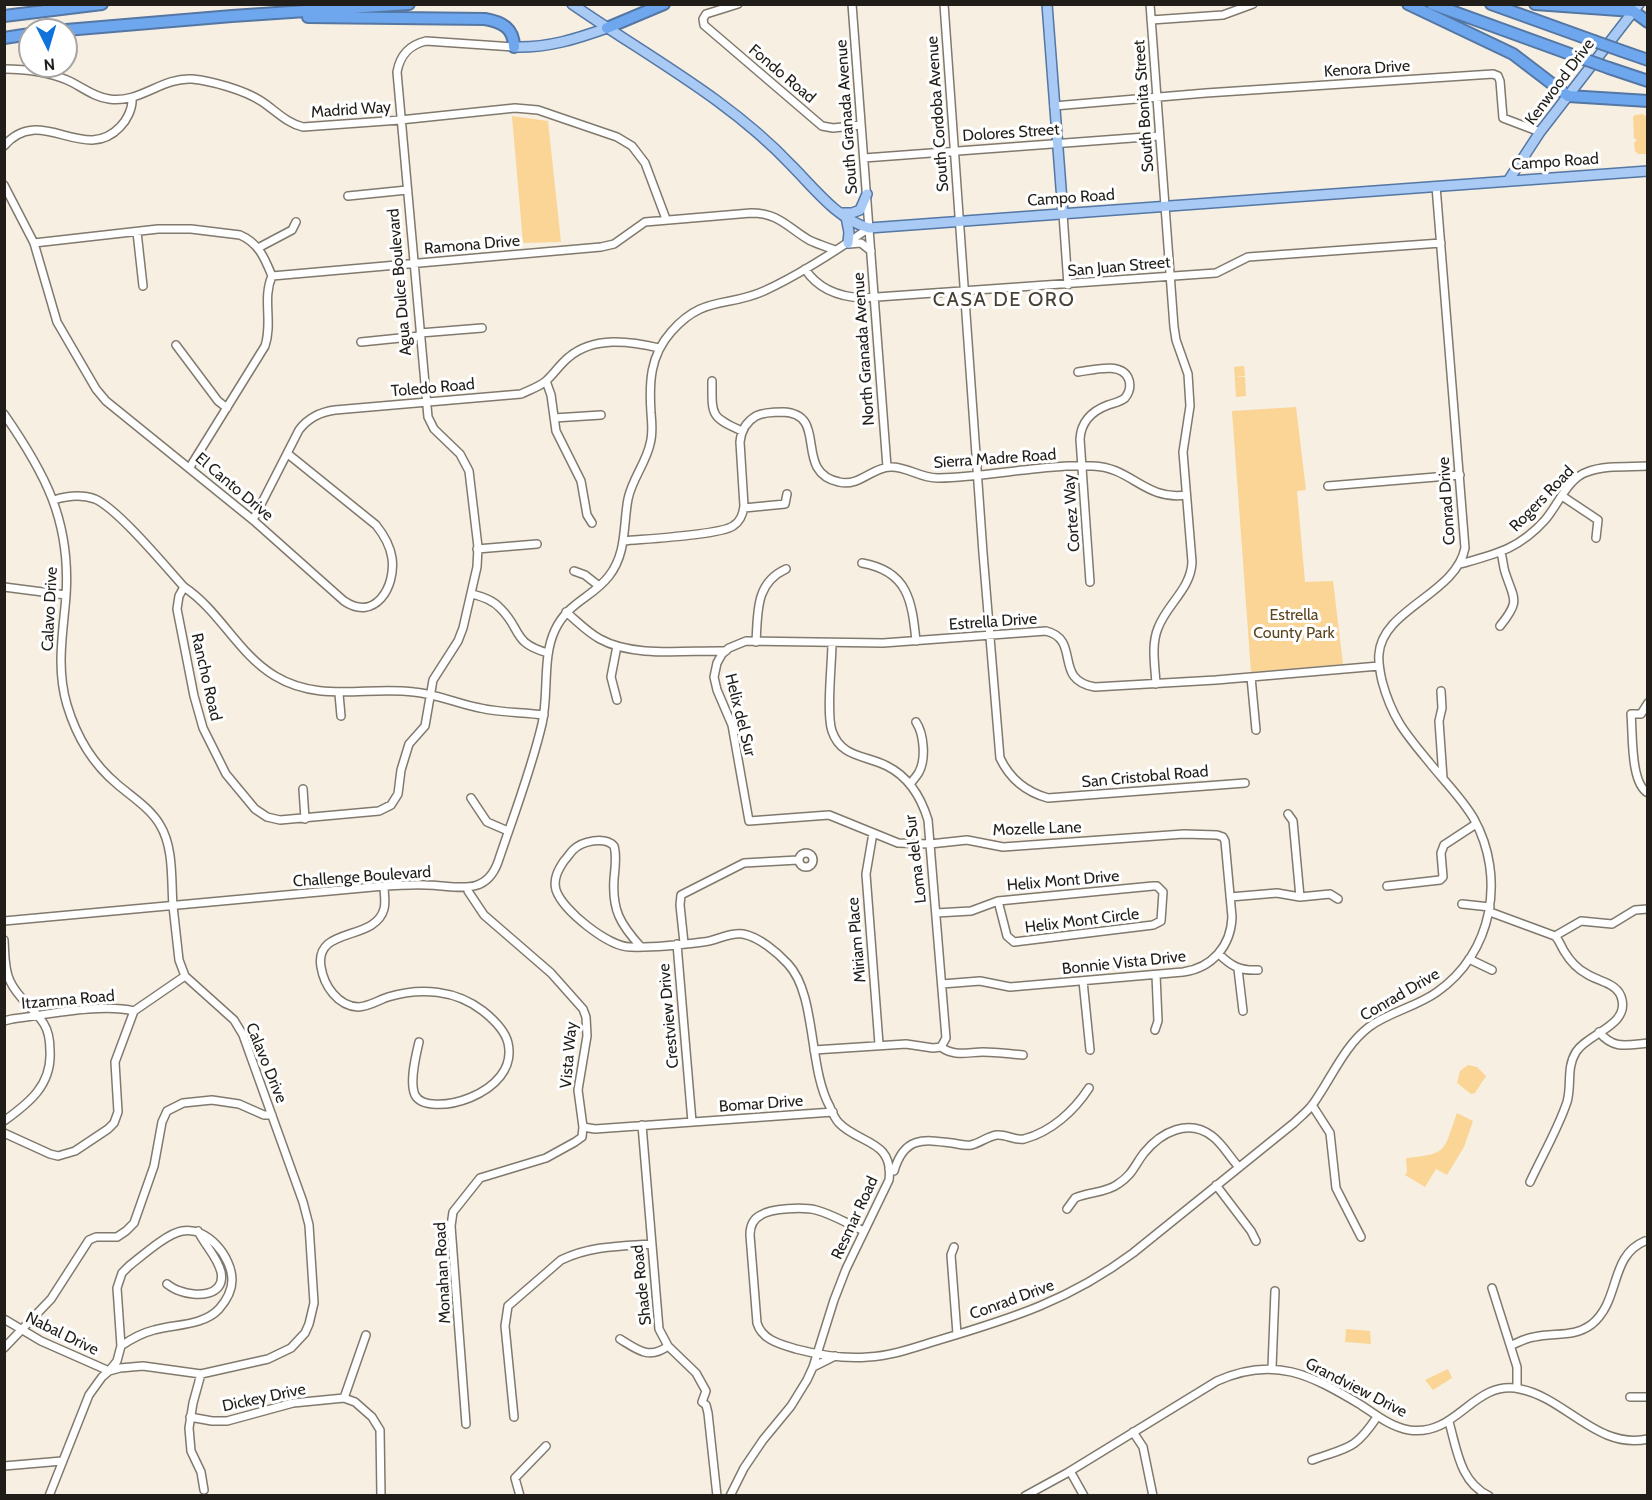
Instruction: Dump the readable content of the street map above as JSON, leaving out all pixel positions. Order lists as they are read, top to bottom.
{
  "streets": {
    "main road": ["Kenwood Drive", "Campo Road", "Agua Dulce Boulevard"],
    "street": [
      "Kenora Drive",
      "Fondo Road",
      "South Bonita Street",
      "Madrid Way",
      "South Cordoba Avenue",
      "South Granada Avenue",
      "Dolores Street",
      "Ramona Drive",
      "San Juan Street",
      "North Granada Avenue",
      "Toledo Road",
      "Sierra Madre Road",
      "El Canto Drive",
      "Rogers Road",
      "Conrad Drive",
      "Cortez Way",
      "Calavo Drive",
      "Estrella Drive",
      "Rancho Road",
      "Helix del Sur",
      "San Cristobal Road",
      "Mozelle Lane",
      "Loma del Sur",
      "Challenge Boulevard",
      "Helix Mont Drive",
      "Helix Mont Circle",
      "Miriam Place",
      "Bonnie Vista Drive",
      "Itzamna Road",
      "Crestview Drive",
      "Vista Way",
      "Bomar Drive",
      "Resmar Road",
      "Monahan Road",
      "Shade Road",
      "Nabal Drive",
      "Grandview Drive",
      "Dickey Drive"
    ]
  },
  "crossings": [
    ["Kenora Drive", "Kenwood Drive"],
    ["Kenora Drive", "South Bonita Street"],
    ["Fondo Road", "South Granada Avenue"],
    ["Kenwood Drive", "Campo Road"],
    ["South Bonita Street", "Dolores Street"],
    ["South Bonita Street", "Campo Road"],
    ["South Bonita Street", "San Juan Street"],
    ["South Bonita Street", "Sierra Madre Road"],
    ["South Bonita Street", "Estrella Drive"],
    ["Madrid Way", "Ramona Drive"],
    ["Madrid Way", "Agua Dulce Boulevard"],
    ["South Cordoba Avenue", "Dolores Street"],
    ["South Cordoba Avenue", "Campo Road"],
    ["South Cordoba Avenue", "San Juan Street"],
    ["South Cordoba Avenue", "Sierra Madre Road"],
    ["South Cordoba Avenue", "Estrella Drive"],
    ["South Cordoba Avenue", "San Cristobal Road"],
    ["South Granada Avenue", "Dolores Street"],
    ["South Granada Avenue", "Campo Road"],
    ["South Granada Avenue", "North Granada Avenue"],
    ["Campo Road", "Agua Dulce Boulevard"],
    ["Campo Road", "North Granada Avenue"],
    ["Campo Road", "Conrad Drive"],
    ["Ramona Drive", "Agua Dulce Boulevard"],
    ["San Juan Street", "North Granada Avenue"],
    ["San Juan Street", "Conrad Drive"],
    ["Agua Dulce Boulevard", "Toledo Road"],
    ["Agua Dulce Boulevard", "Rancho Road"],
    ["North Granada Avenue", "Sierra Madre Road"],
    ["Toledo Road", "El Canto Drive"],
    ["Sierra Madre Road", "Cortez Way"],
    ["Rogers Road", "Conrad Drive"],
    ["Conrad Drive", "Estrella Drive"],
    ["Conrad Drive", "Resmar Road"],
    ["Calavo Drive", "Challenge Boulevard"],
    ["Calavo Drive", "Nabal Drive"],
    ["Estrella Drive", "Helix del Sur"],
    ["Estrella Drive", "Loma del Sur"],
    ["Helix del Sur", "Mozelle Lane"],
    ["Mozelle Lane", "Loma del Sur"],
    ["Mozelle Lane", "Miriam Place"],
    ["Loma del Sur", "Helix Mont Drive"],
    ["Loma del Sur", "Bonnie Vista Drive"],
    ["Challenge Boulevard", "Vista Way"],
    ["Helix Mont Drive", "Helix Mont Circle"],
    ["Crestview Drive", "Bomar Drive"],
    ["Crestview Drive", "Resmar Road"],
    ["Vista Way", "Monahan Road"],
    ["Bomar Drive", "Resmar Road"]
  ],
  "districts": ["CASA DE ORO"],
  "parks": ["Estrella County Park"],
  "north": "bottom"
}
